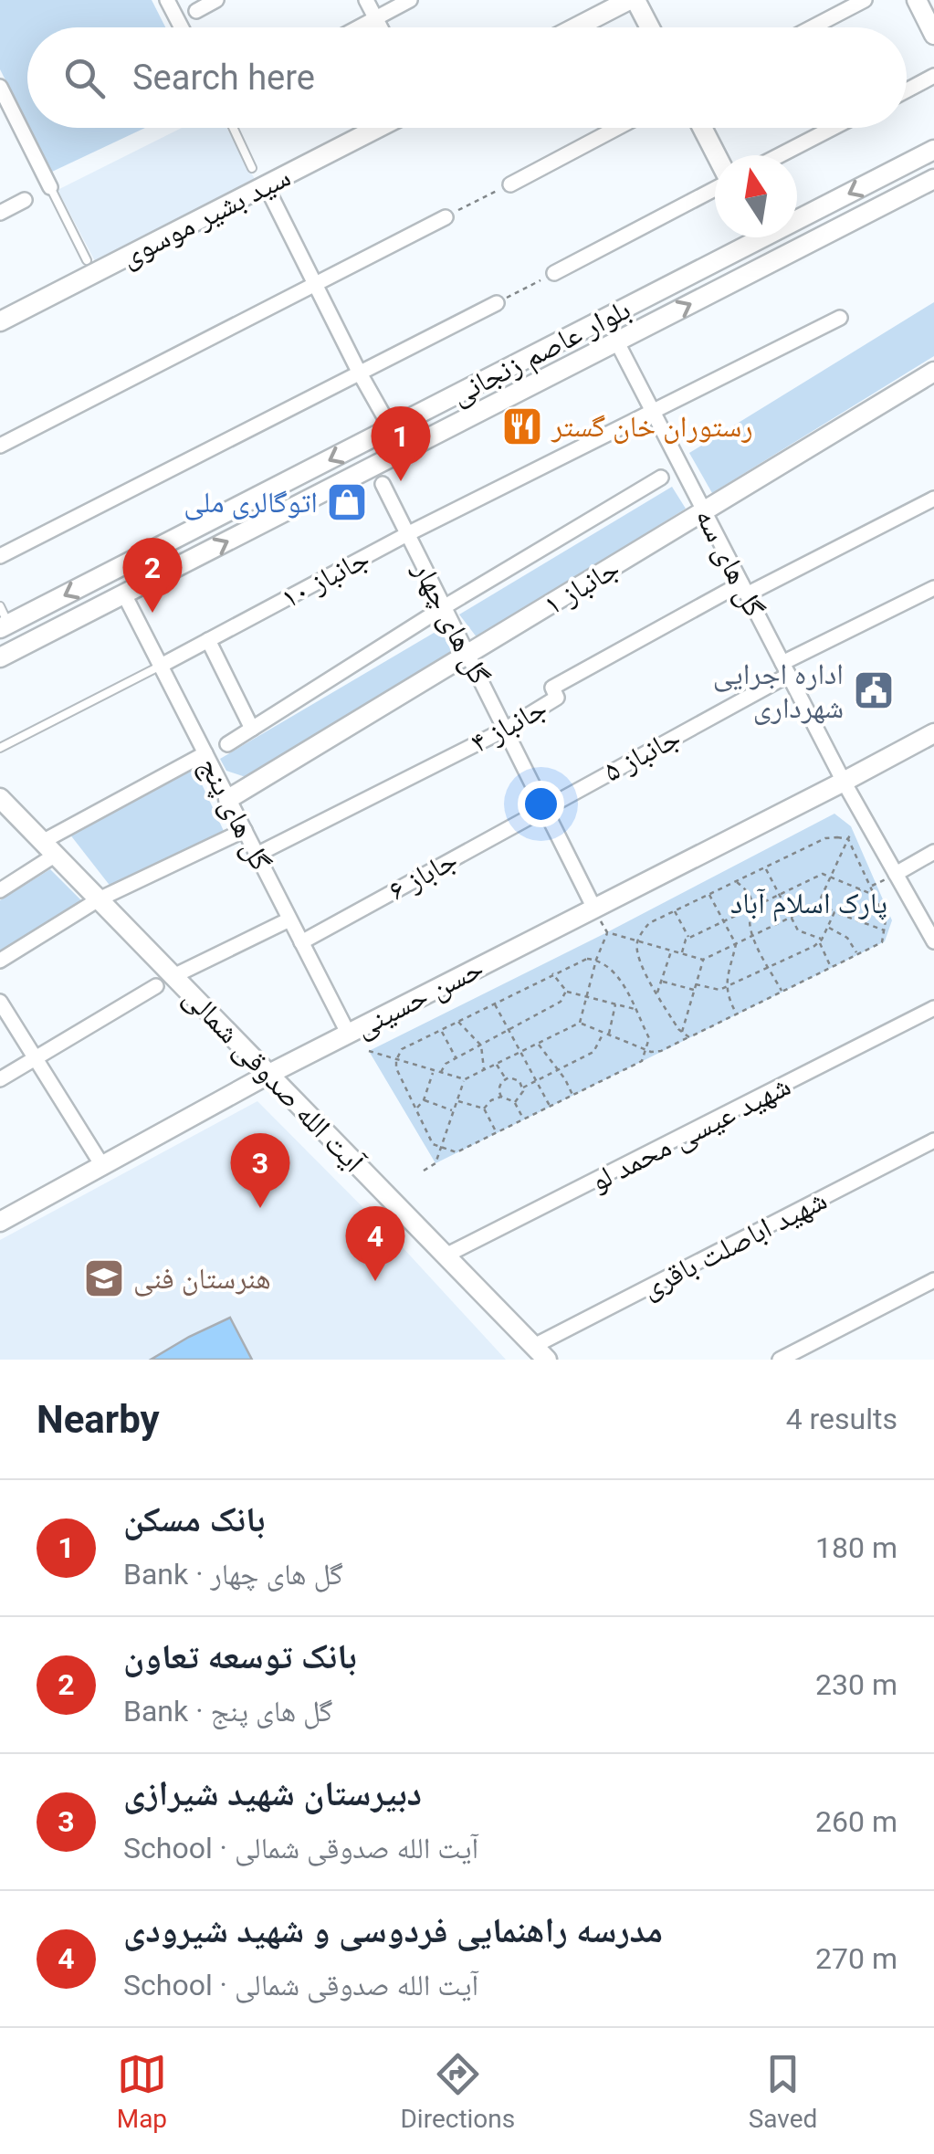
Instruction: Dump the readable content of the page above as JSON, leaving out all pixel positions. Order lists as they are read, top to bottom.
{
  "streets": {
    "main road": [
      "سید بشیر موسوی",
      "بلوار عاصم زنجانی",
      "جانباز ۱",
      "حسن حسینی",
      "آیت الله صدوقی شمالی"
    ],
    "street": [
      "گل های سه",
      "جانباز ۱۰",
      "گل های چهار",
      "جانباز ۴",
      "جانباز ۵",
      "گل های پنج",
      "جاباز ۶",
      "شهید عیسی محمد لو",
      "شهید اباصلت باقری"
    ]
  },
  "crossings": [
    ["بلوار عاصم زنجانی", "گل های سه"],
    ["بلوار عاصم زنجانی", "گل های پنج"],
    ["گل های سه", "جانباز ۱۰"],
    ["گل های سه", "جانباز ۱"],
    ["گل های سه", "جانباز ۴"],
    ["گل های سه", "جانباز ۵"],
    ["گل های سه", "حسن حسینی"],
    ["جانباز ۱۰", "گل های چهار"],
    ["جانباز ۱۰", "گل های پنج"],
    ["جانباز ۱", "گل های چهار"],
    ["جانباز ۱", "گل های پنج"],
    ["گل های چهار", "جانباز ۴"],
    ["گل های چهار", "جانباز ۵"],
    ["گل های چهار", "جاباز ۶"],
    ["گل های چهار", "حسن حسینی"],
    ["جانباز ۴", "گل های پنج"],
    ["جانباز ۵", "جاباز ۶"],
    ["گل های پنج", "جاباز ۶"],
    ["گل های پنج", "حسن حسینی"],
    ["حسن حسینی", "آیت الله صدوقی شمالی"],
    ["آیت الله صدوقی شمالی", "شهید عیسی محمد لو"],
    ["آیت الله صدوقی شمالی", "شهید اباصلت باقری"]
  ],
  "parks": ["پارک اسلام آباد"],
  "places": {
    "restaurant": ["رستوران خان گستر"],
    "shop": ["اتوگالری ملی"],
    "public building": ["اداره اجرایی شهرداری"],
    "school or university": ["هنرستان فنی"]
  },
  "north": "top",
  "page": {
    "search": "Search here",
    "pins": [
      "1",
      "2",
      "3",
      "4"
    ],
    "heading": ["Nearby", "4 results"],
    "list": [
      {
        "mark": "1",
        "name": "بانک مسکن",
        "note": "Bank · گل های چهار",
        "value": "180 m"
      },
      {
        "mark": "2",
        "name": "بانک توسعه تعاون",
        "note": "Bank · گل های پنج",
        "value": "230 m"
      },
      {
        "mark": "3",
        "name": "دبیرستان شهید شیرازی",
        "note": "School · آیت الله صدوقی شمالی",
        "value": "260 m"
      },
      {
        "mark": "4",
        "name": "مدرسه راهنمایی فردوسی و شهید شیرودی",
        "note": "School · آیت الله صدوقی شمالی",
        "value": "270 m"
      }
    ],
    "nav": ["Map", "Directions", "Saved"]
  }
}
